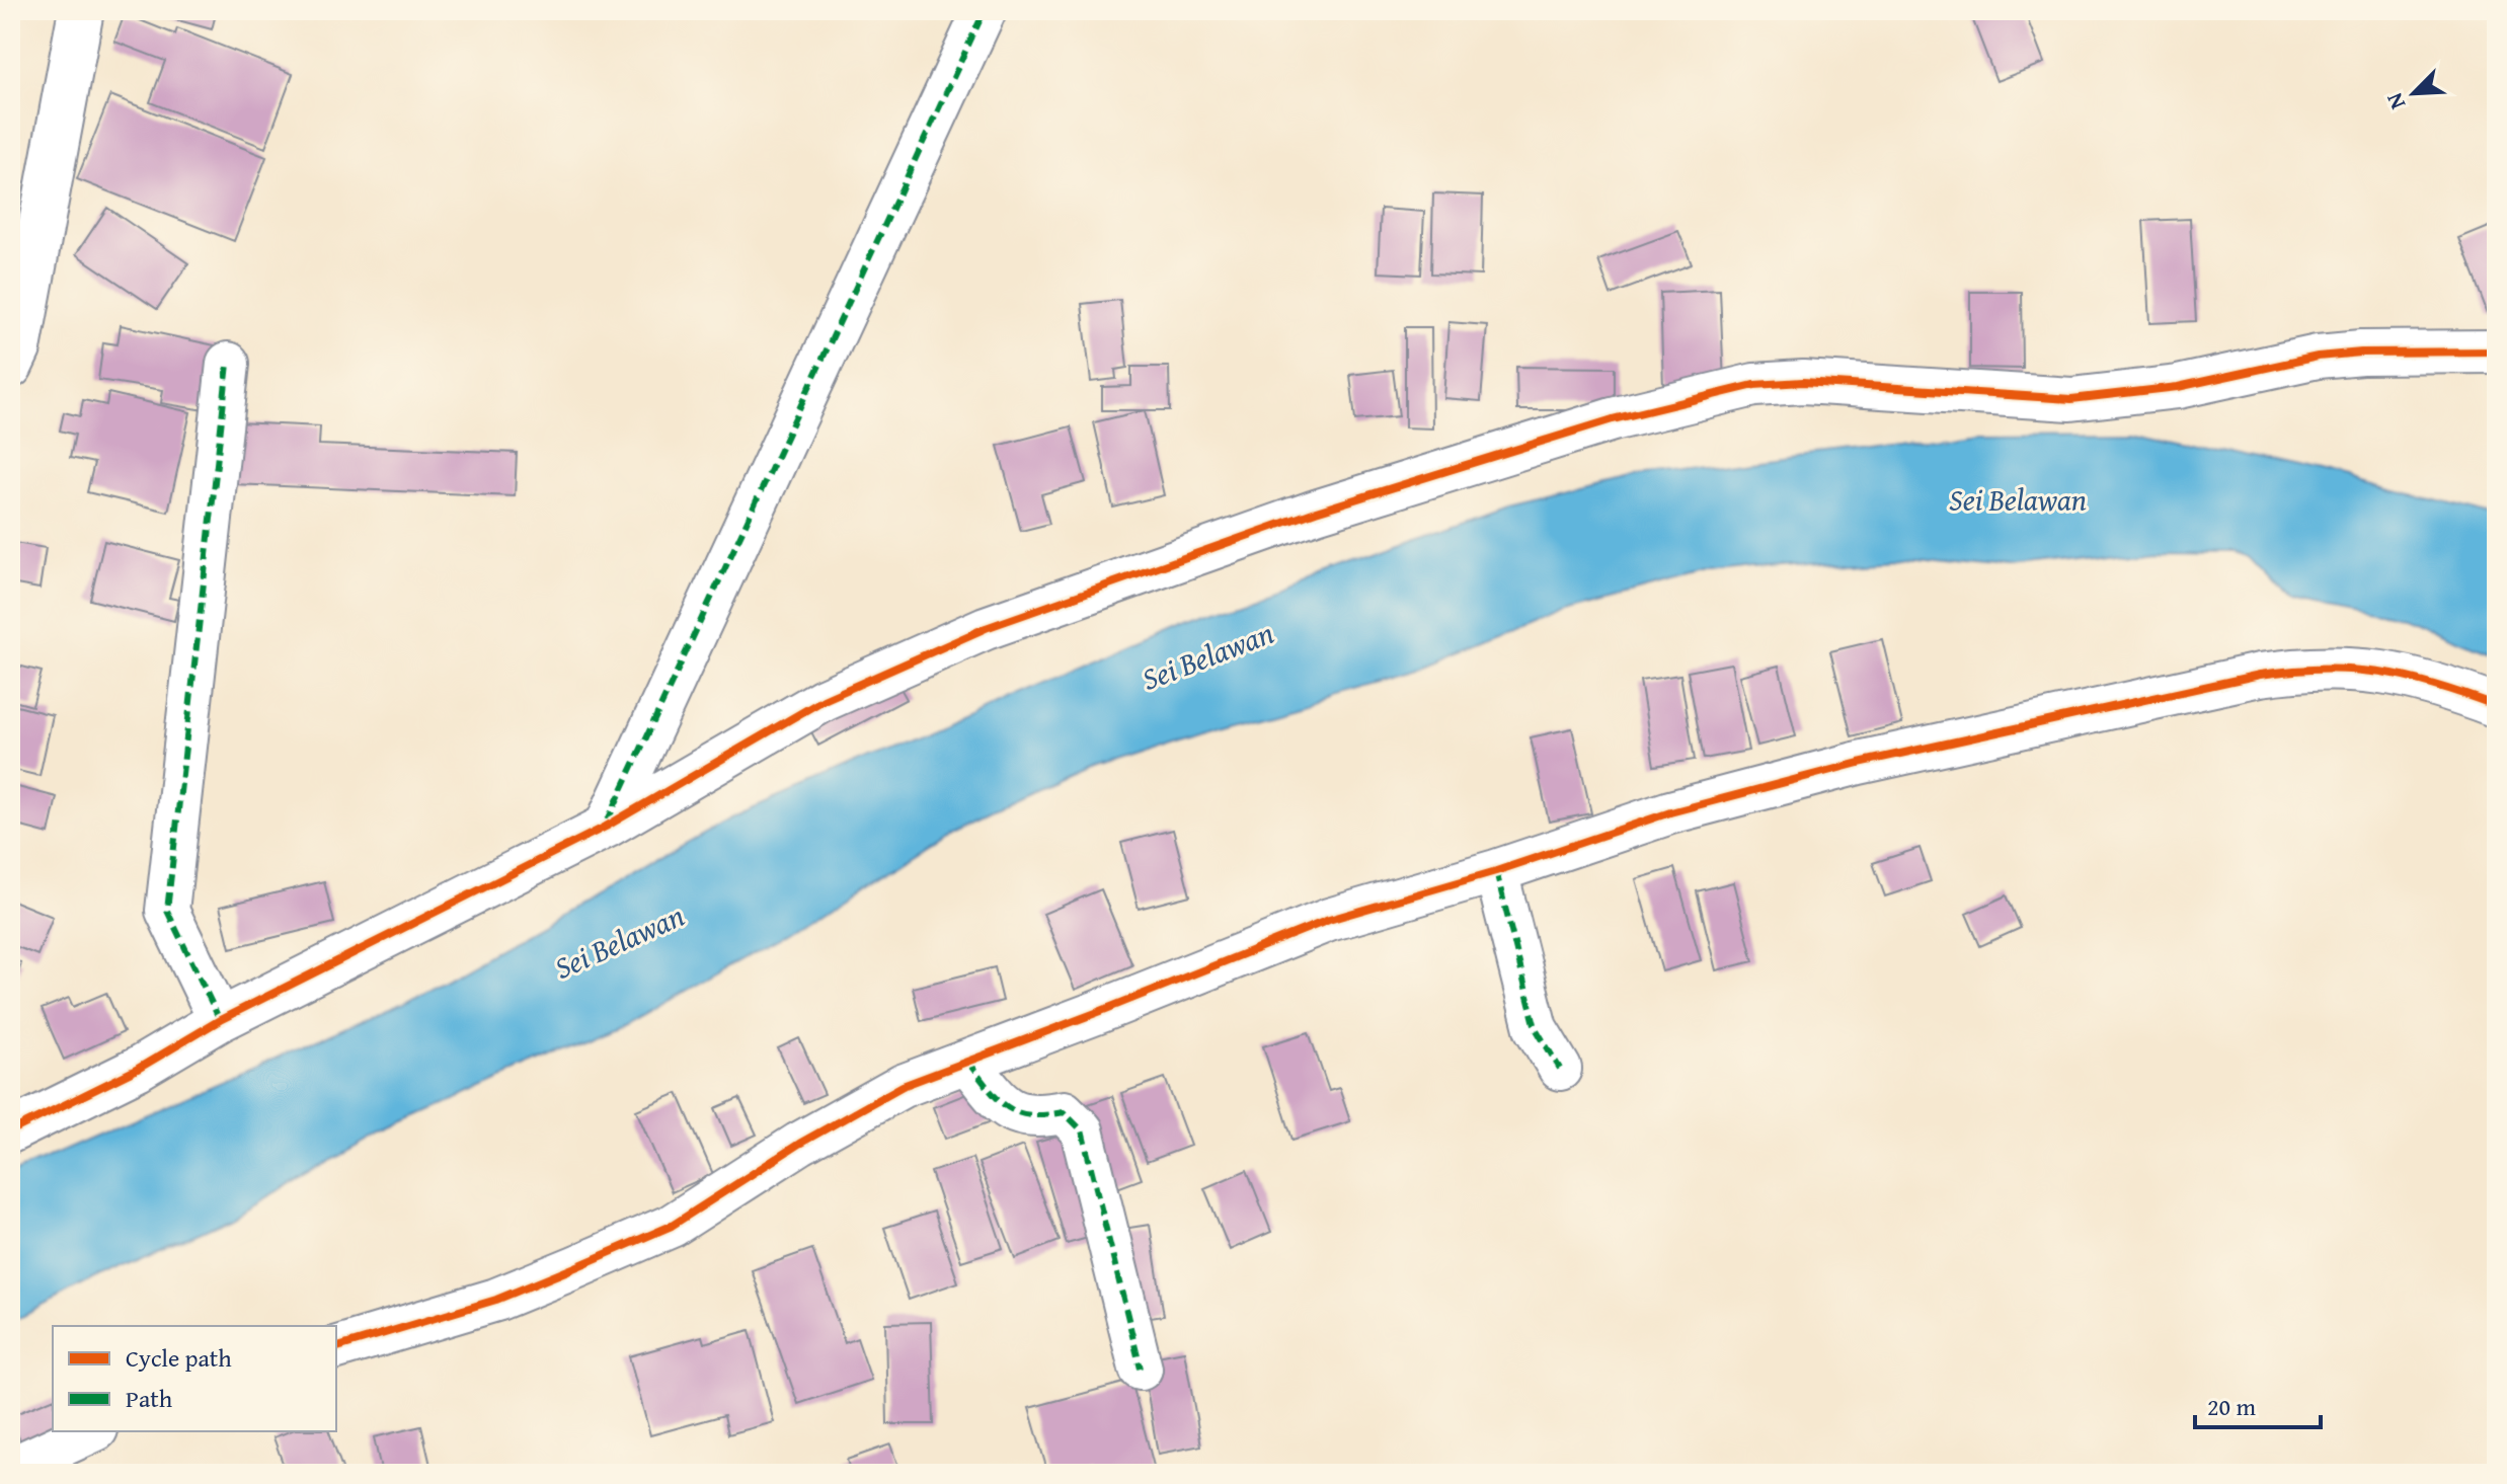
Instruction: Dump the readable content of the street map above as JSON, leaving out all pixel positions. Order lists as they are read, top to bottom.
{
  "water": ["Sei Belawan"],
  "legend": ["Cycle path", "Path"],
  "scale_bar": "20 m",
  "north": "bottom left"
}
